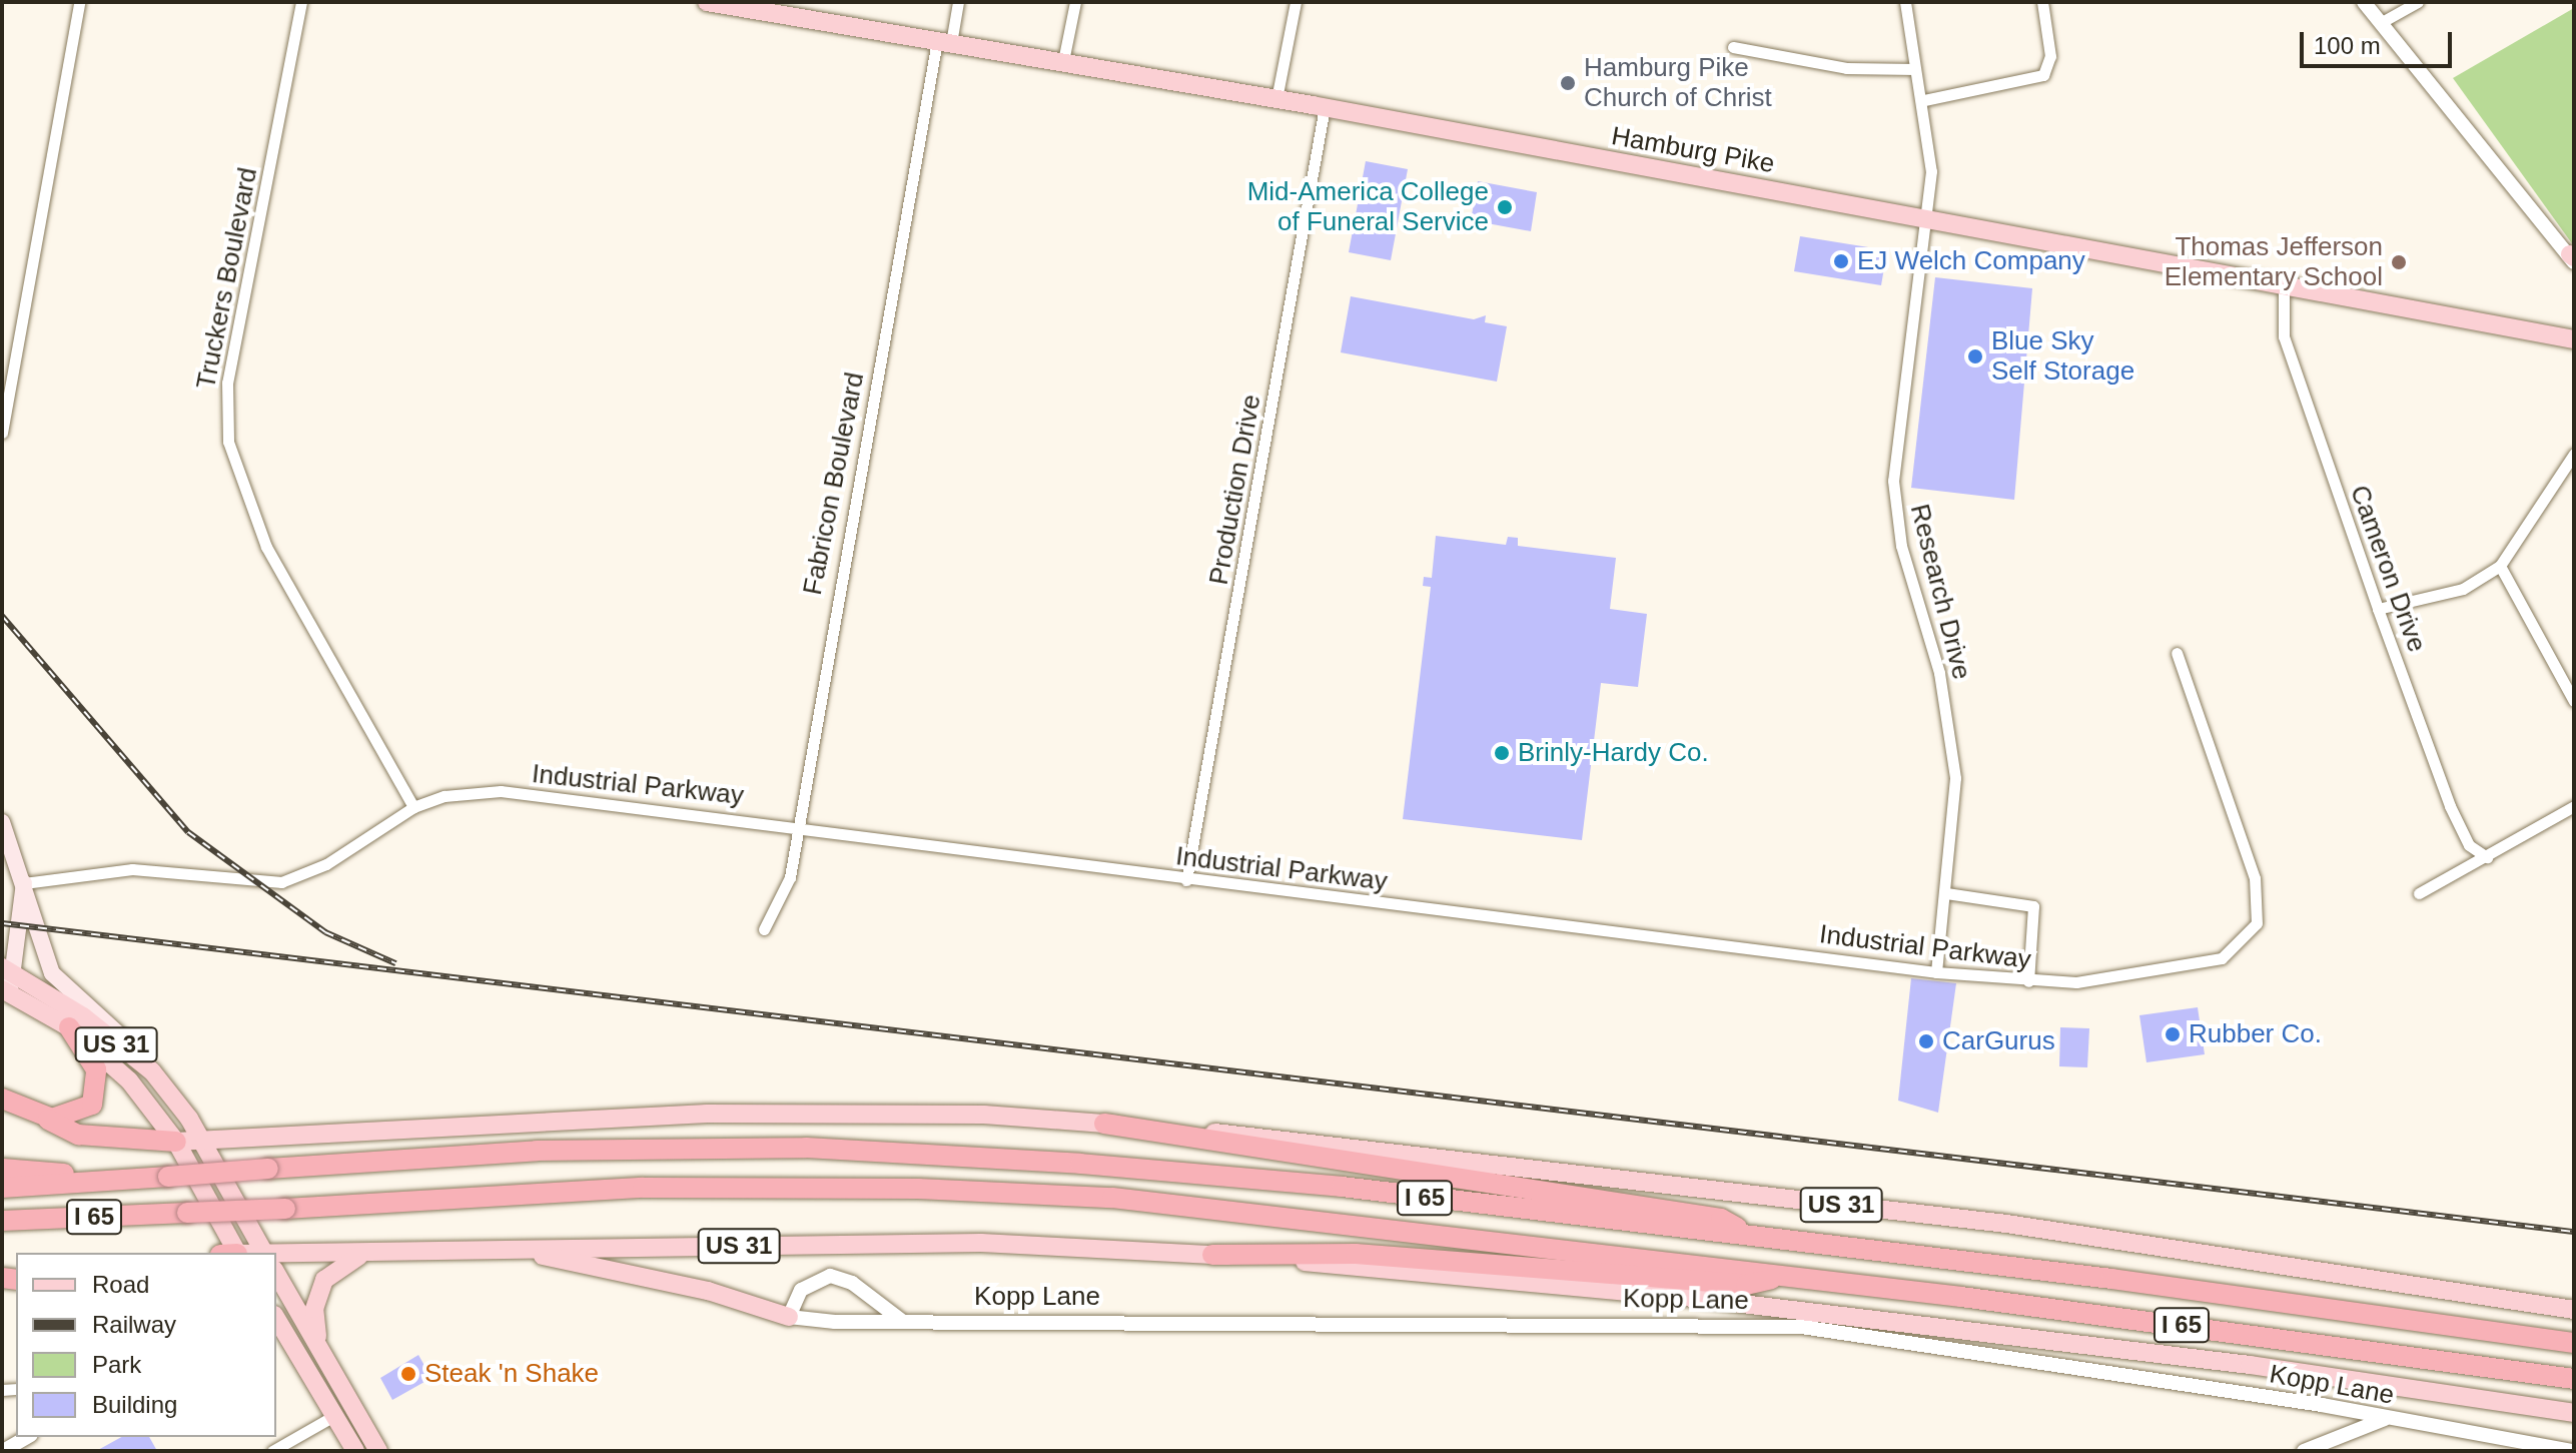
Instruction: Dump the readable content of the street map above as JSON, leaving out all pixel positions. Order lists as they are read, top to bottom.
{
  "streets": {
    "highway": ["I 65"],
    "main road": ["Hamburg Pike", "US 31"],
    "street": [
      "Truckers Boulevard",
      "Fabricon Boulevard",
      "Production Drive",
      "Cameron Drive",
      "Research Drive",
      "Industrial Parkway",
      "Kopp Lane"
    ]
  },
  "crossings": [
    ["Hamburg Pike", "Fabricon Boulevard"],
    ["Hamburg Pike", "Production Drive"],
    ["Hamburg Pike", "Cameron Drive"],
    ["Hamburg Pike", "Research Drive"],
    ["Truckers Boulevard", "Industrial Parkway"],
    ["Fabricon Boulevard", "Industrial Parkway"],
    ["Production Drive", "Industrial Parkway"],
    ["Research Drive", "Industrial Parkway"]
  ],
  "places": [
    "Hamburg Pike Church of Christ",
    "Mid-America College of Funeral Service",
    "EJ Welch Company",
    "Thomas Jefferson Elementary School",
    "Blue Sky Self Storage",
    "Brinly-Hardy Co.",
    "Rubber Co.",
    "CarGurus",
    "Steak 'n Shake"
  ],
  "legend": [
    "Road",
    "Railway",
    "Park",
    "Building"
  ],
  "scale_bar": "100 m"
}
